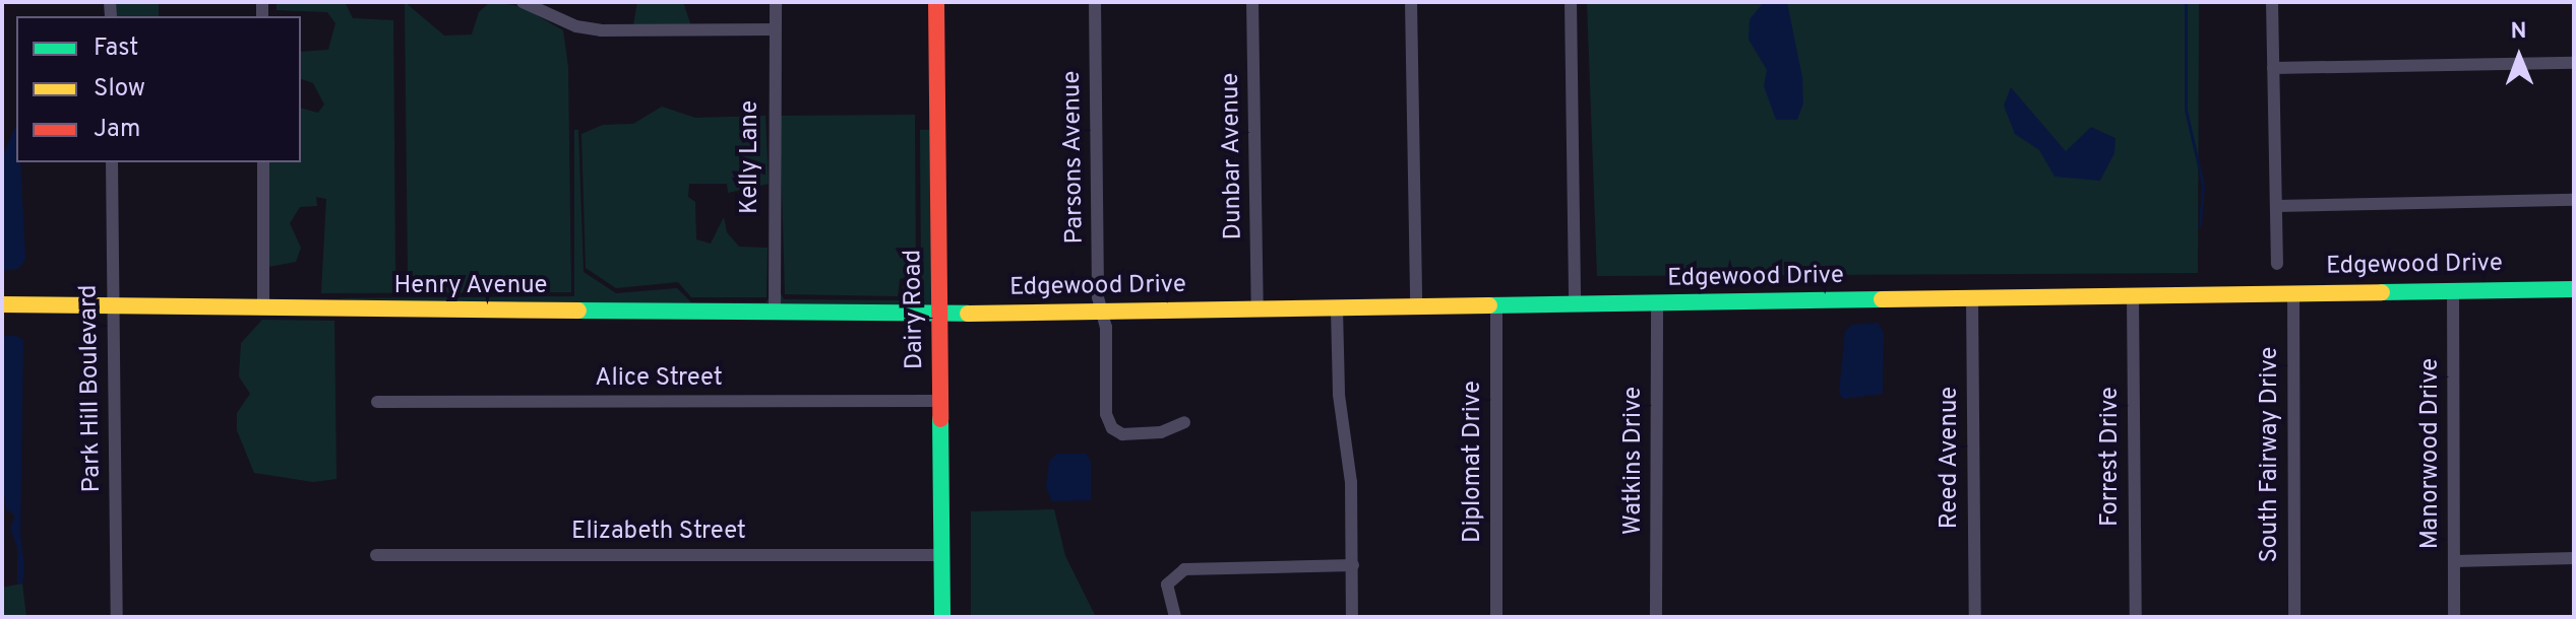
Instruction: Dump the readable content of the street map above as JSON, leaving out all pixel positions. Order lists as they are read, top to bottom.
{
  "streets": {
    "street": [
      "Dunbar Avenue",
      "Kelly Lane",
      "Parsons Avenue",
      "Edgewood Drive",
      "Henry Avenue",
      "Dairy Road",
      "Alice Street",
      "Park Hill Boulevard",
      "Manorwood Drive",
      "South Fairway Drive",
      "Forrest Drive",
      "Reed Avenue",
      "Watkins Drive",
      "Diplomat Drive",
      "Elizabeth Street"
    ]
  },
  "crossings": [
    ["Dunbar Avenue", "Edgewood Drive"],
    ["Kelly Lane", "Henry Avenue"],
    ["Parsons Avenue", "Edgewood Drive"],
    ["Edgewood Drive", "Henry Avenue"],
    ["Edgewood Drive", "Dairy Road"],
    ["Edgewood Drive", "Manorwood Drive"],
    ["Edgewood Drive", "South Fairway Drive"],
    ["Edgewood Drive", "Forrest Drive"],
    ["Edgewood Drive", "Reed Avenue"],
    ["Edgewood Drive", "Watkins Drive"],
    ["Edgewood Drive", "Diplomat Drive"],
    ["Henry Avenue", "Dairy Road"],
    ["Henry Avenue", "Park Hill Boulevard"],
    ["Dairy Road", "Alice Street"],
    ["Dairy Road", "Elizabeth Street"]
  ],
  "legend": ["Fast", "Slow", "Jam"],
  "north": "top"
}
